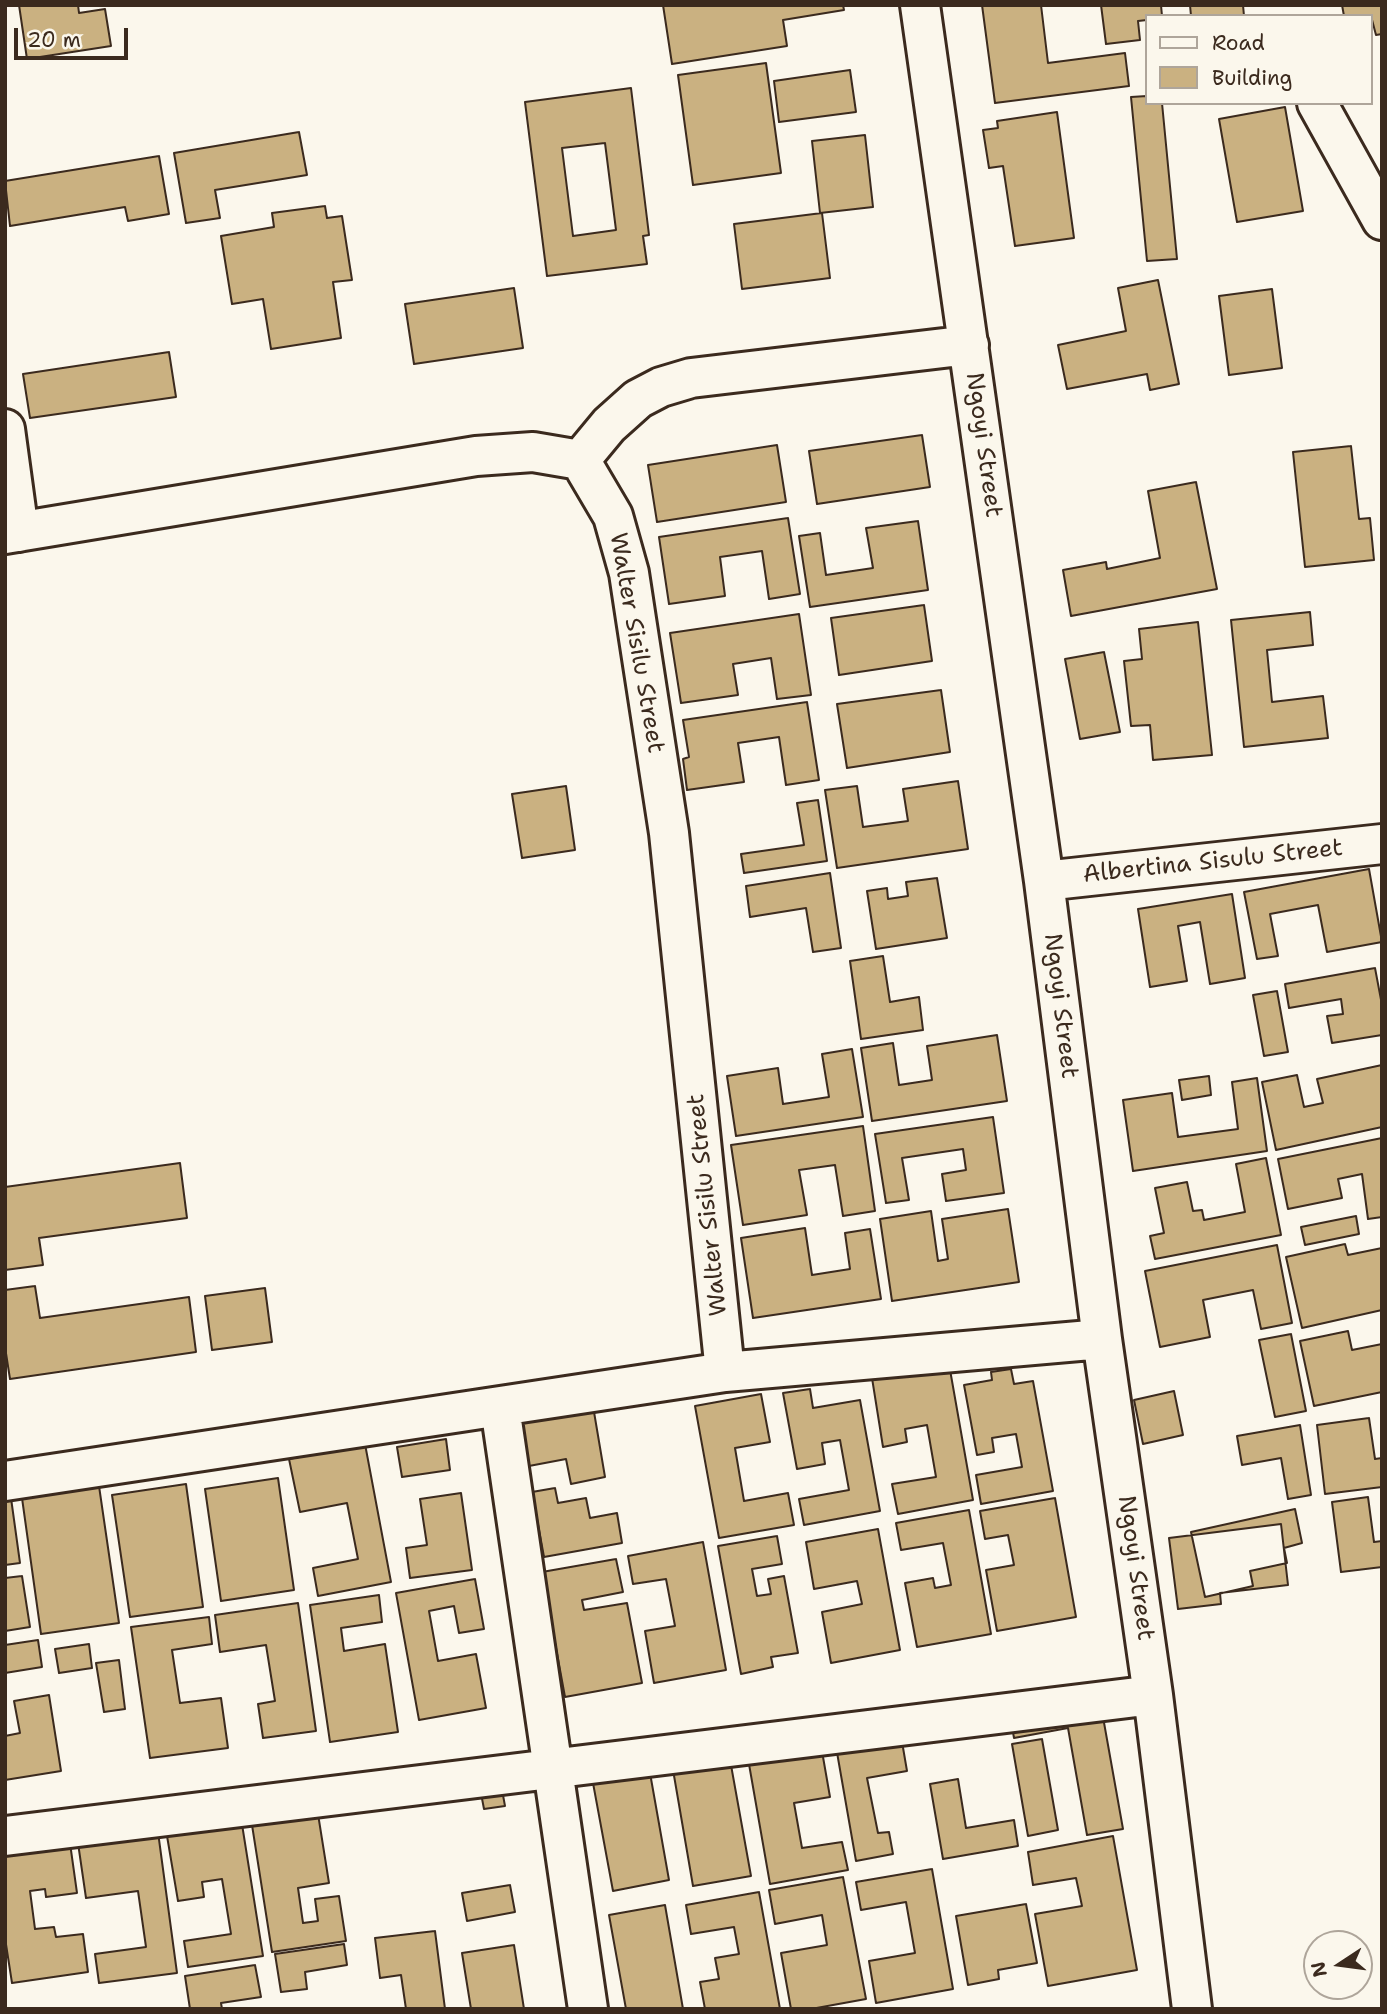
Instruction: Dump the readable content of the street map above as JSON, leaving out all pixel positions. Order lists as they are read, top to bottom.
{
  "streets": {
    "street": ["Ngoyi Street", "Walter Sisilu Street", "Albertina Sisulu Street"]
  },
  "crossings": [
    ["Ngoyi Street", "Albertina Sisulu Street"]
  ],
  "legend": ["Road", "Building"],
  "scale_bar": "20 m",
  "north": "left"
}
